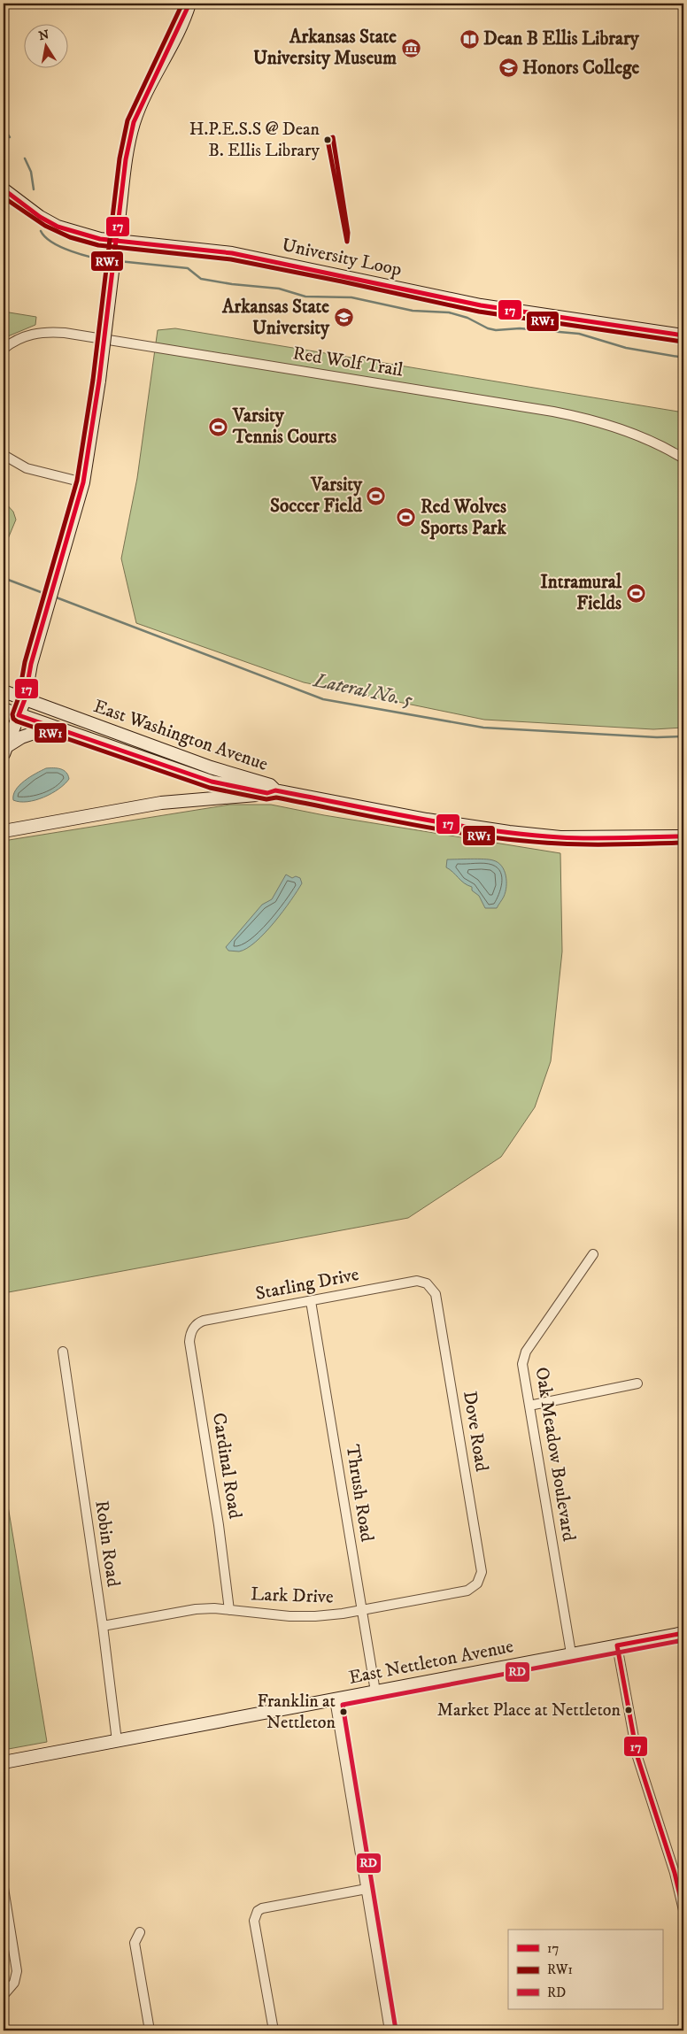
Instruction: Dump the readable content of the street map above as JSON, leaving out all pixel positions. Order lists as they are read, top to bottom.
{
  "streets": {
    "street": [
      "University Loop",
      "Red Wolf Trail",
      "East Washington Avenue",
      "Starling Drive",
      "Dove Road",
      "Oak Meadow Boulevard",
      "Cardinal Road",
      "Thrush Road",
      "Robin Road",
      "Lark Drive",
      "East Nettleton Avenue"
    ]
  },
  "crossings": [
    ["Starling Drive", "Dove Road"],
    ["Starling Drive", "Cardinal Road"],
    ["Starling Drive", "Thrush Road"],
    ["Dove Road", "Lark Drive"],
    ["Oak Meadow Boulevard", "East Nettleton Avenue"],
    ["Cardinal Road", "Lark Drive"],
    ["Thrush Road", "Lark Drive"],
    ["Thrush Road", "East Nettleton Avenue"],
    ["Robin Road", "Lark Drive"],
    ["Robin Road", "East Nettleton Avenue"]
  ],
  "water": ["Lateral No. 5"],
  "places": {
    "library": ["Dean B Ellis Library"],
    "museum": ["Arkansas State University Museum"],
    "school or university": ["Honors College", "Arkansas State University"],
    "other": ["H.P.E.S.S @ Dean B. Ellis Library", "Market Place at Nettleton", "Franklin at Nettleton"],
    "sports": [
      "Varsity Tennis Courts",
      "Varsity Soccer Field",
      "Red Wolves Sports Park",
      "Intramural Fields"
    ]
  },
  "lines": ["transit line 17", "transit line RW1", "transit line RD"],
  "legend": ["17", "RW1", "RD"],
  "north": "top"
}
